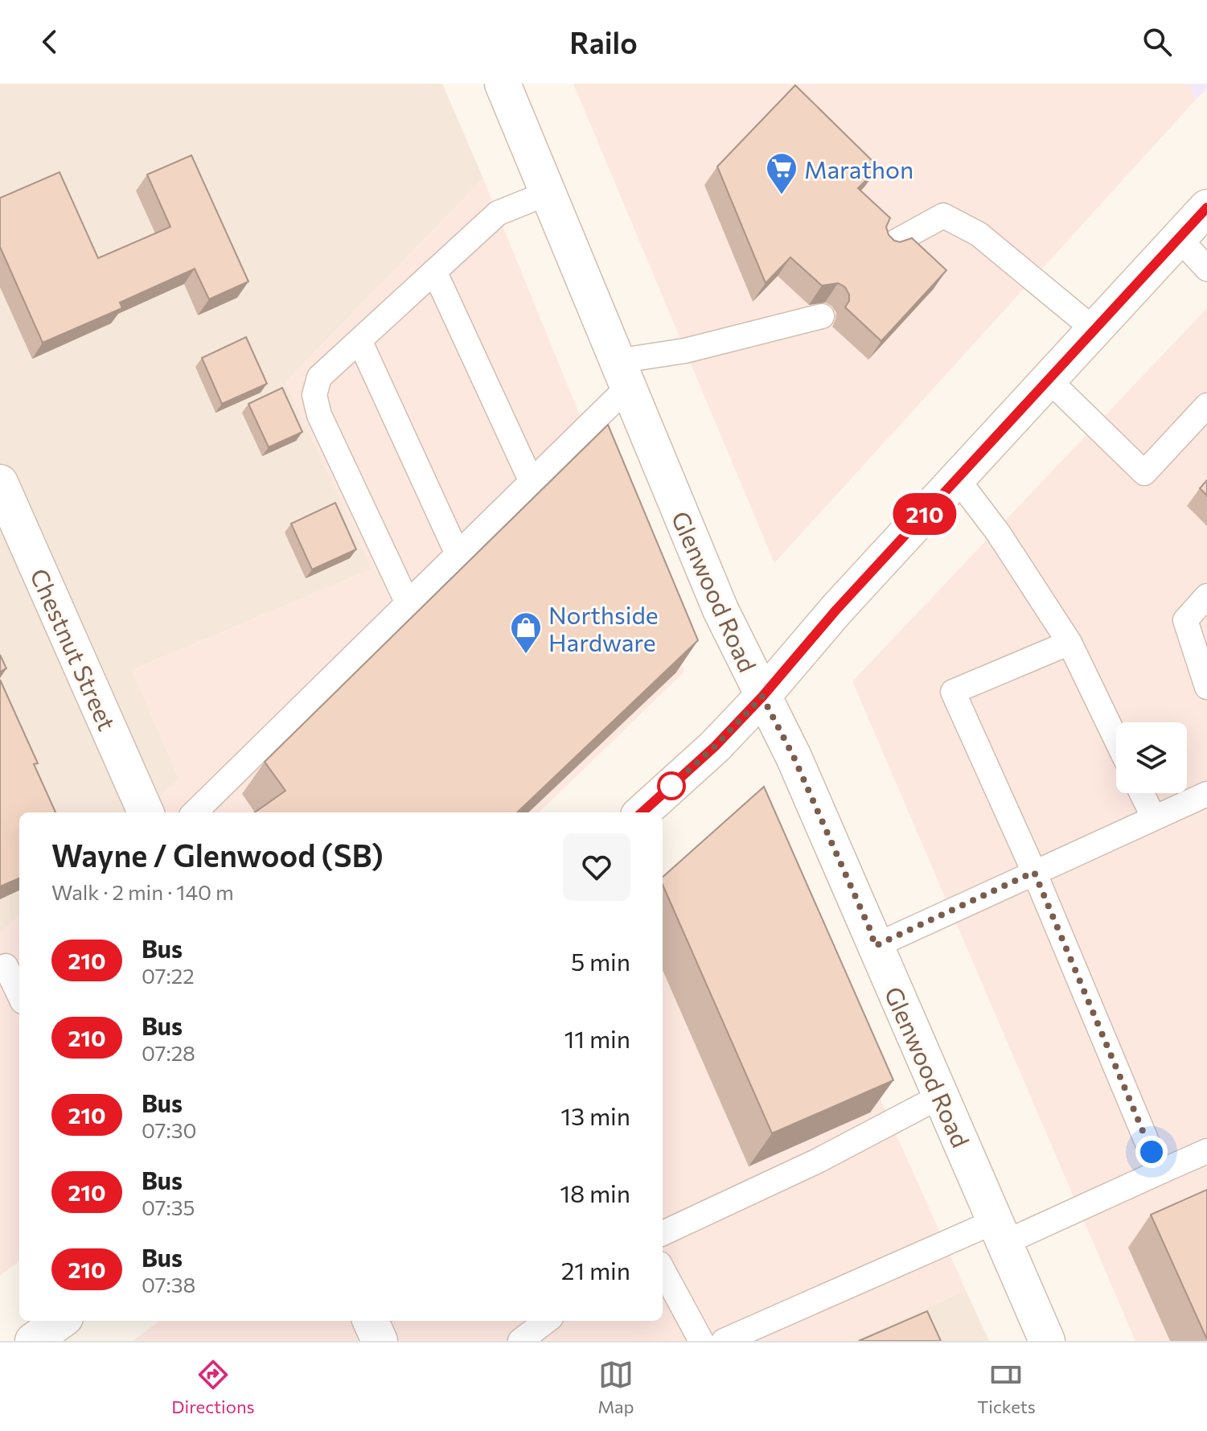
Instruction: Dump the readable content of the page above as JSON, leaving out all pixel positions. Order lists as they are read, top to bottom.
{
  "streets": {
    "street": ["Glenwood Road", "Chestnut Street"]
  },
  "places": {
    "supermarket": ["Marathon"],
    "shop": ["Northside Hardware"]
  },
  "lines": ["bus line 210"],
  "page": {
    "header": "Railo",
    "on_map": "210",
    "heading": ["Wayne / Glenwood (SB)", "Walk · 2 min · 140 m"],
    "list": [
      {
        "mark": "210",
        "name": "Bus",
        "note": "07:22",
        "value": "5 min"
      },
      {
        "mark": "210",
        "name": "Bus",
        "note": "07:28",
        "value": "11 min"
      },
      {
        "mark": "210",
        "name": "Bus",
        "note": "07:30",
        "value": "13 min"
      },
      {
        "mark": "210",
        "name": "Bus",
        "note": "07:35",
        "value": "18 min"
      },
      {
        "mark": "210",
        "name": "Bus",
        "note": "07:38",
        "value": "21 min"
      }
    ],
    "tabs": ["Directions", "Map", "Tickets"]
  }
}
